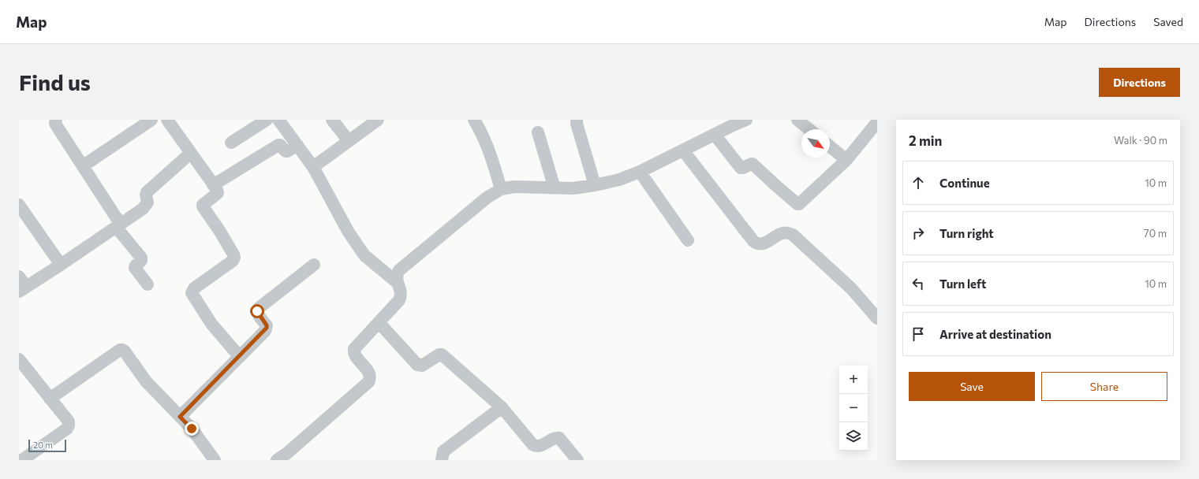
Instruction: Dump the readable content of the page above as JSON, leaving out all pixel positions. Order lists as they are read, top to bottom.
{
  "scale_bar": "20 m",
  "north": "bottom right",
  "page": {
    "header": "Map",
    "nav": ["Map", "Directions", "Saved"],
    "buttons": [
      "Directions",
      ["Save", "Share"]
    ],
    "title": "Find us",
    "heading": ["2 min", "Walk · 90 m"],
    "list": [
      ["Continue", "10 m"],
      ["Turn right", "70 m"],
      ["Turn left", "10 m"],
      "Arrive at destination"
    ],
    "map_buttons": ["+", "−"],
    "scale": "20 m"
  }
}
